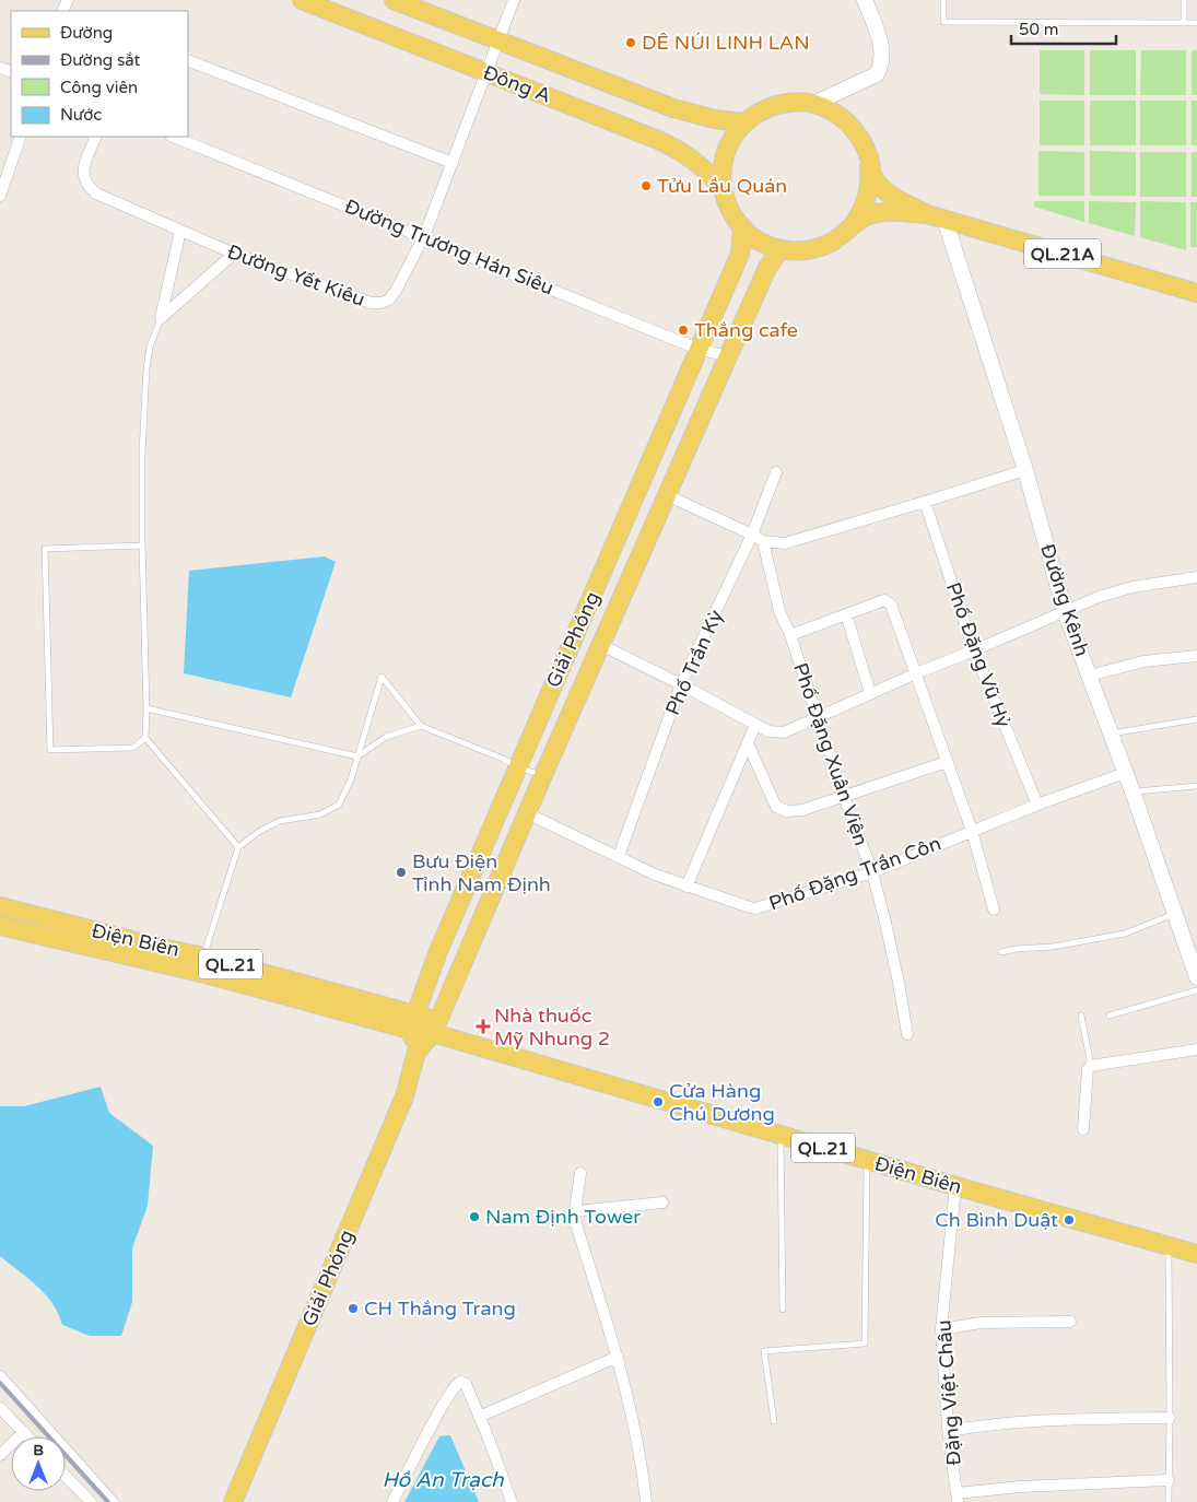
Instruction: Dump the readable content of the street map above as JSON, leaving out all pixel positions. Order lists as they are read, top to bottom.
{
  "streets": {
    "main road": [
      "Đông A",
      "QL.21A",
      "Giải Phóng",
      "Điện Biên",
      "QL.21"
    ],
    "street": [
      "Đường Trương Hán Siêu",
      "Đường Yết Kiêu",
      "Đường Kênh",
      "Phố Đặng Vũ Hỷ",
      "Phố Trần Kỳ",
      "Phố Đặng Xuân Viện",
      "Phố Đặng Trần Côn",
      "Đặng Việt Châu"
    ]
  },
  "crossings": [
    ["Đông A", "Đường Yết Kiêu"],
    ["Đông A", "Giải Phóng"],
    ["Đường Trương Hán Siêu", "Đường Yết Kiêu"],
    ["Đường Trương Hán Siêu", "Giải Phóng"],
    ["QL.21A", "Đường Kênh"],
    ["Đường Kênh", "Phố Đặng Trần Côn"],
    ["Giải Phóng", "Phố Đặng Trần Côn"],
    ["Giải Phóng", "Điện Biên"],
    ["Phố Đặng Vũ Hỷ", "Phố Đặng Trần Côn"],
    ["Phố Trần Kỳ", "Phố Đặng Trần Côn"],
    ["Phố Đặng Xuân Viện", "Phố Đặng Trần Côn"],
    ["Điện Biên", "Đặng Việt Châu"]
  ],
  "water": ["Hồ An Trạch"],
  "places": {
    "other": [
      "DÊ NÚI LINH LAN",
      "Tửu Lầu Quán",
      "Thắng cafe",
      "Bưu Điện Tỉnh Nam Định",
      "Cửa Hàng Chú Dương",
      "Nam Định Tower",
      "Ch Bình Duật",
      "CH Thắng Trang"
    ],
    "health": ["Nhà thuốc Mỹ Nhung 2"]
  },
  "legend": [
    "Đường",
    "Đường sắt",
    "Công viên",
    "Nước"
  ],
  "scale_bar": "50 m",
  "north": "top"
}
